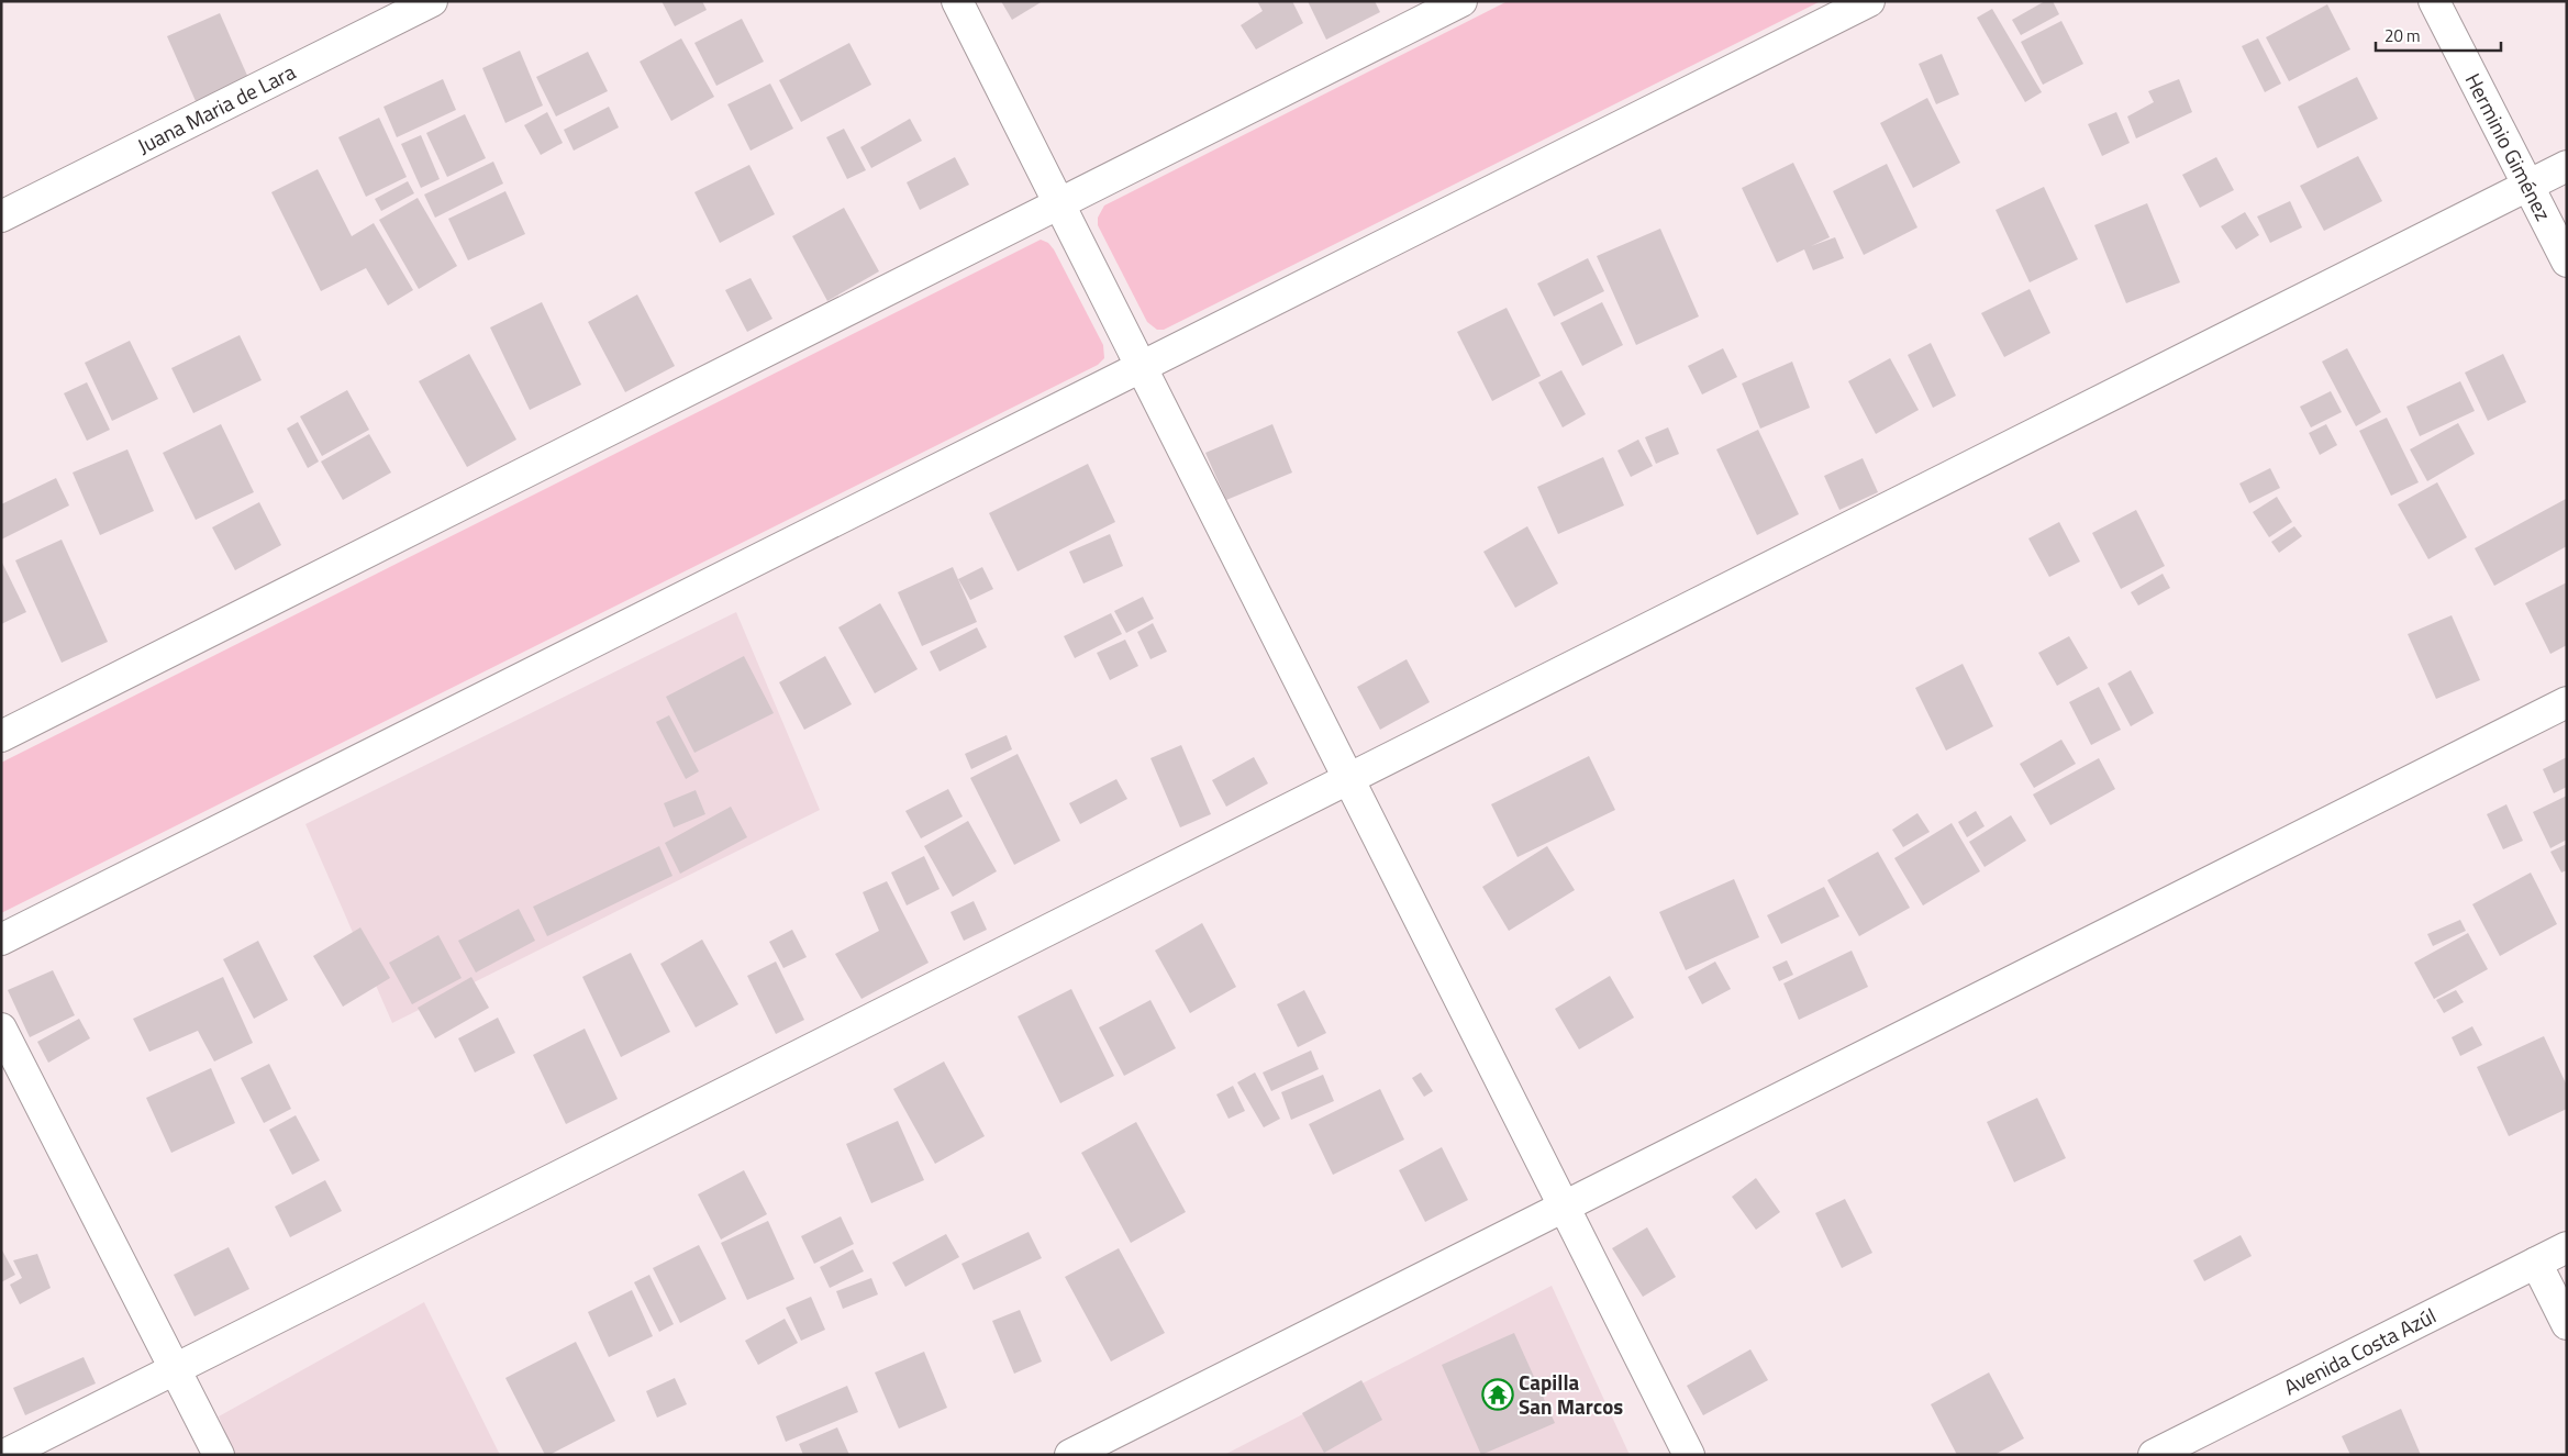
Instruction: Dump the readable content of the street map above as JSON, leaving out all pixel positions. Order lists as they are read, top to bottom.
{
  "streets": {
    "street": ["Juana Maria de Lara", "Herminio Giménez", "Avenida Costa Azúl"]
  },
  "places": {
    "temple": ["Capilla San Marcos"]
  },
  "scale_bar": "20 m"
}
